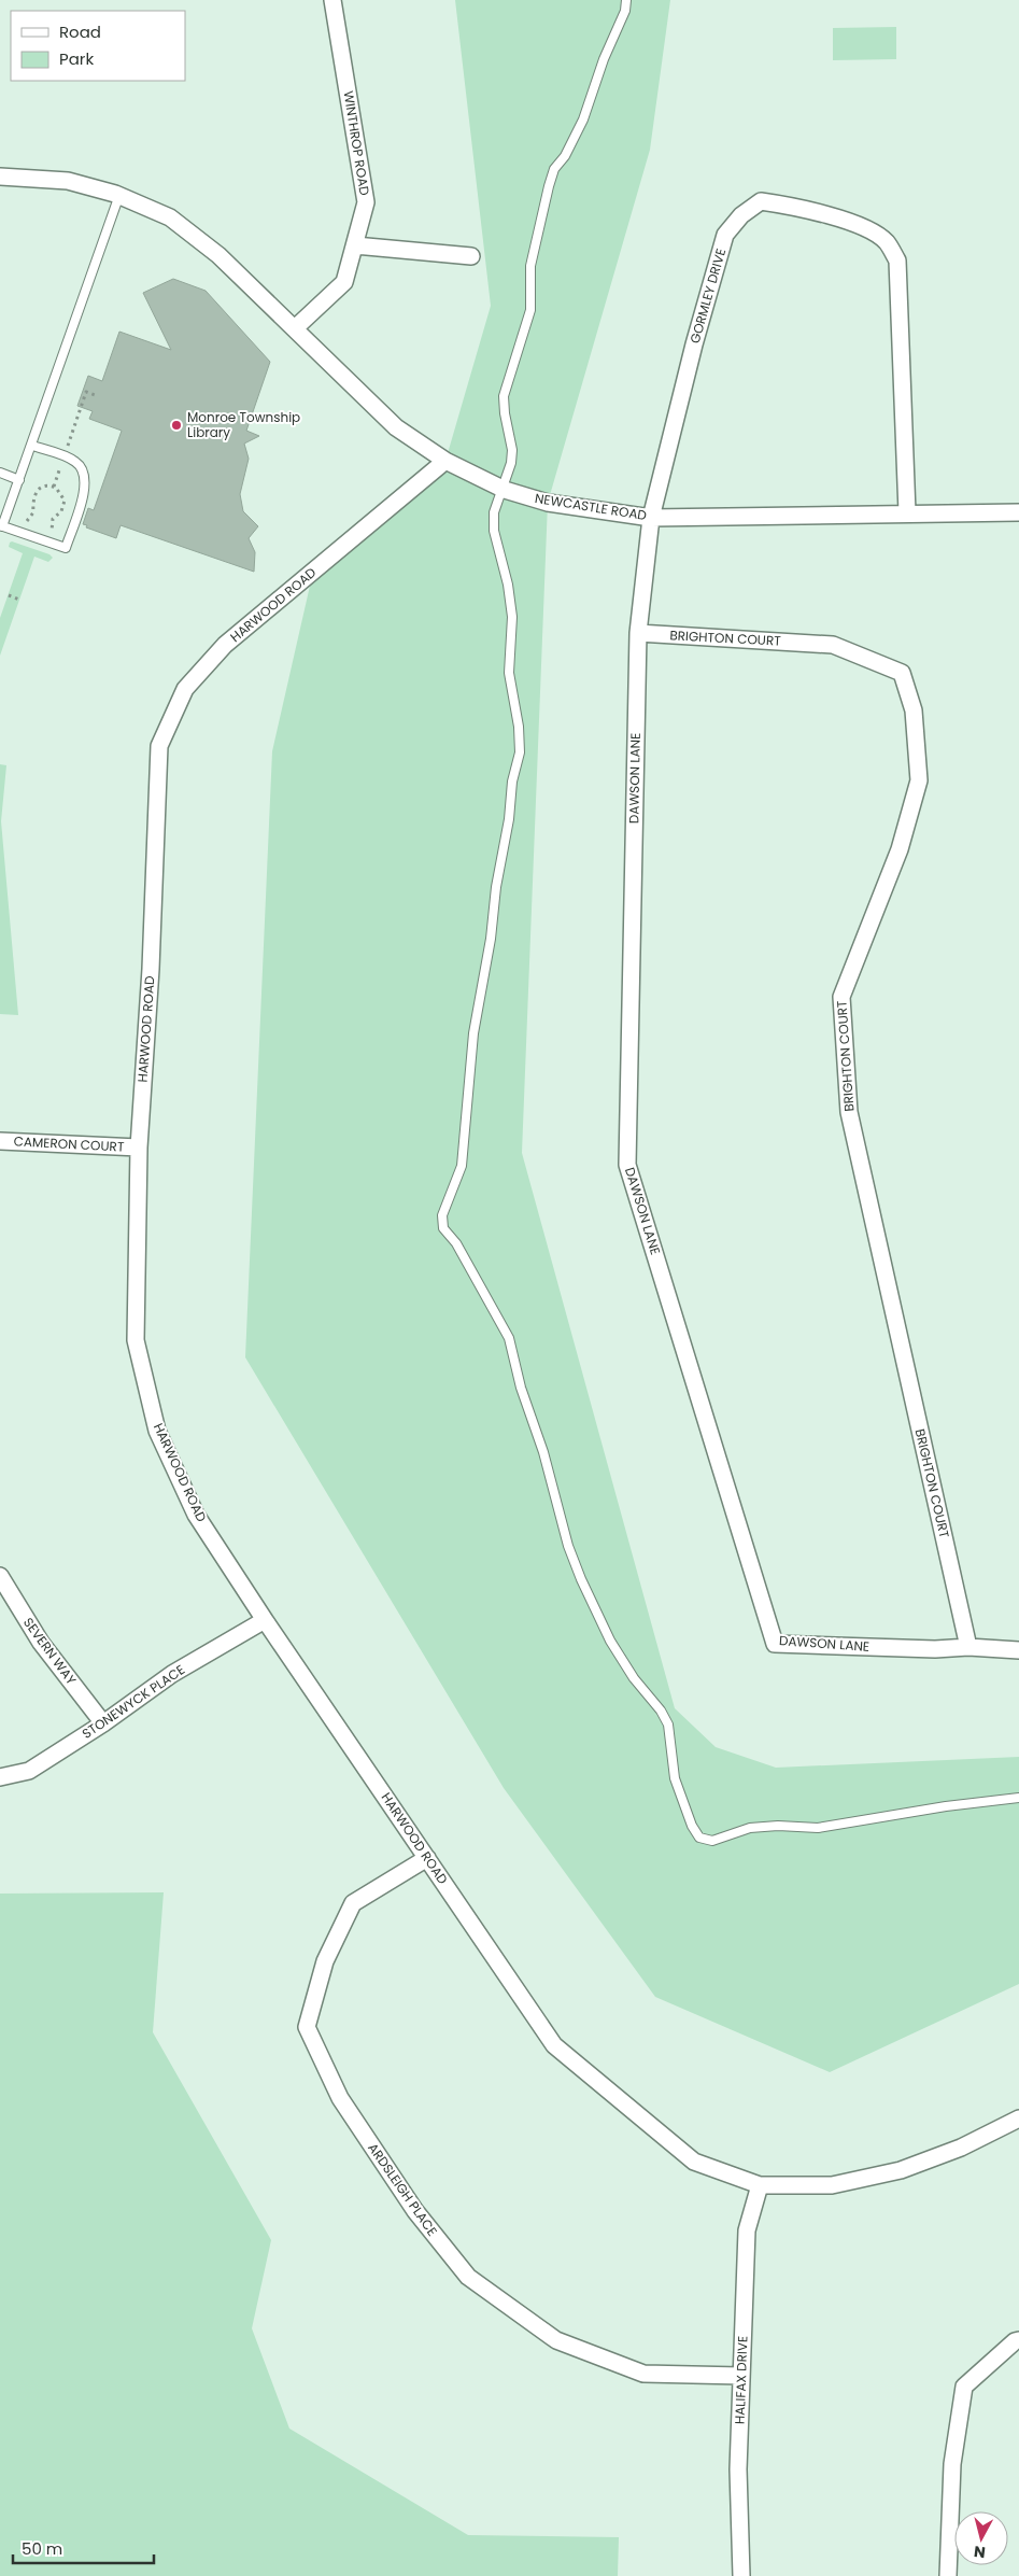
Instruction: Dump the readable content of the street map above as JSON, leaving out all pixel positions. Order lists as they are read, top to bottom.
{
  "streets": {
    "street": [
      "WINTHROP ROAD",
      "GORMLEY DRIVE",
      "NEWCASTLE ROAD",
      "HARWOOD ROAD",
      "BRIGHTON COURT",
      "DAWSON LANE",
      "CAMERON COURT",
      "SEVERN WAY",
      "STONEWYCK PLACE",
      "ARDSLEIGH PLACE",
      "HALIFAX DRIVE"
    ]
  },
  "crossings": [
    ["WINTHROP ROAD", "NEWCASTLE ROAD"],
    ["GORMLEY DRIVE", "NEWCASTLE ROAD"],
    ["GORMLEY DRIVE", "DAWSON LANE"],
    ["NEWCASTLE ROAD", "HARWOOD ROAD"],
    ["NEWCASTLE ROAD", "DAWSON LANE"],
    ["HARWOOD ROAD", "CAMERON COURT"],
    ["HARWOOD ROAD", "STONEWYCK PLACE"],
    ["HARWOOD ROAD", "ARDSLEIGH PLACE"],
    ["HARWOOD ROAD", "HALIFAX DRIVE"],
    ["BRIGHTON COURT", "DAWSON LANE"],
    ["SEVERN WAY", "STONEWYCK PLACE"],
    ["ARDSLEIGH PLACE", "HALIFAX DRIVE"]
  ],
  "places": ["Monroe Township Library"],
  "legend": ["Road", "Park"],
  "scale_bar": "50 m",
  "north": "bottom"
}
